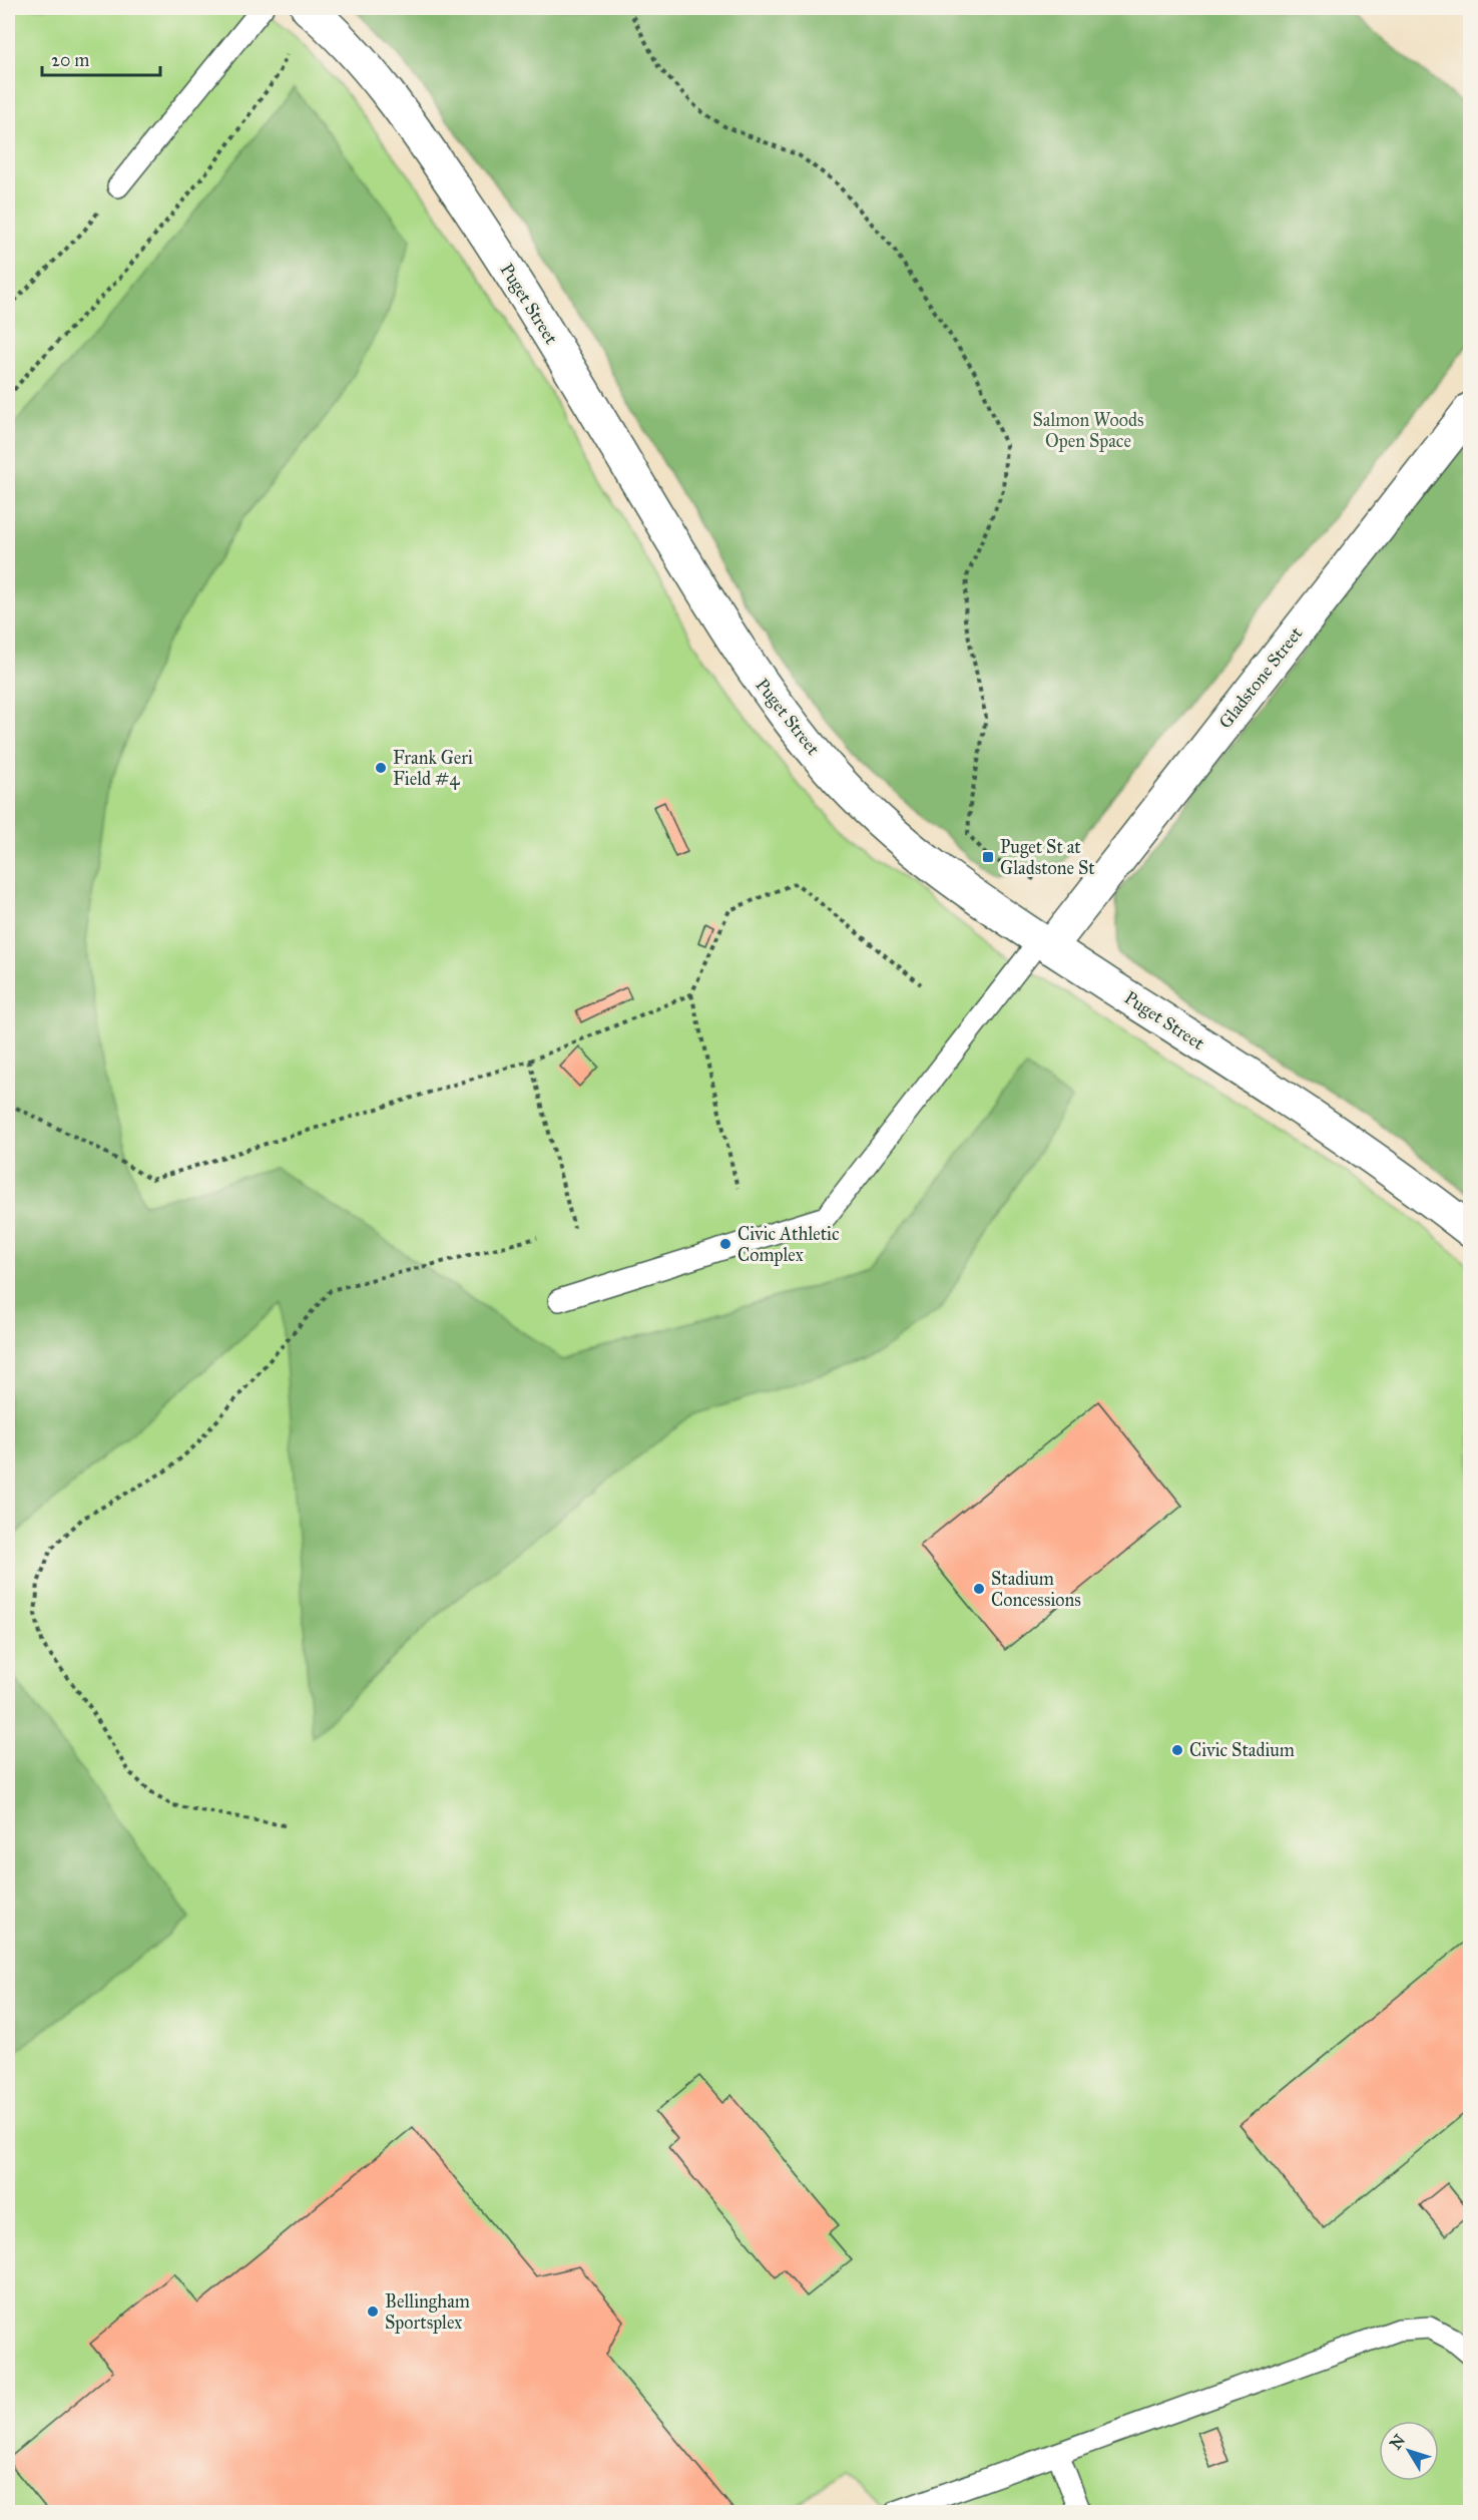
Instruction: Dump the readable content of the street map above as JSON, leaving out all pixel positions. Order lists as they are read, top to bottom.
{
  "streets": {
    "street": ["Puget Street", "Gladstone Street"]
  },
  "crossings": [
    ["Puget Street", "Gladstone Street"]
  ],
  "parks": ["Salmon Woods Open Space"],
  "places": {
    "other": [
      "Frank Geri Field #4",
      "Civic Athletic Complex",
      "Stadium Concessions",
      "Civic Stadium",
      "Bellingham Sportsplex"
    ],
    "transit": ["Puget St at Gladstone St"]
  },
  "scale_bar": "20 m",
  "north": "top left"
}
